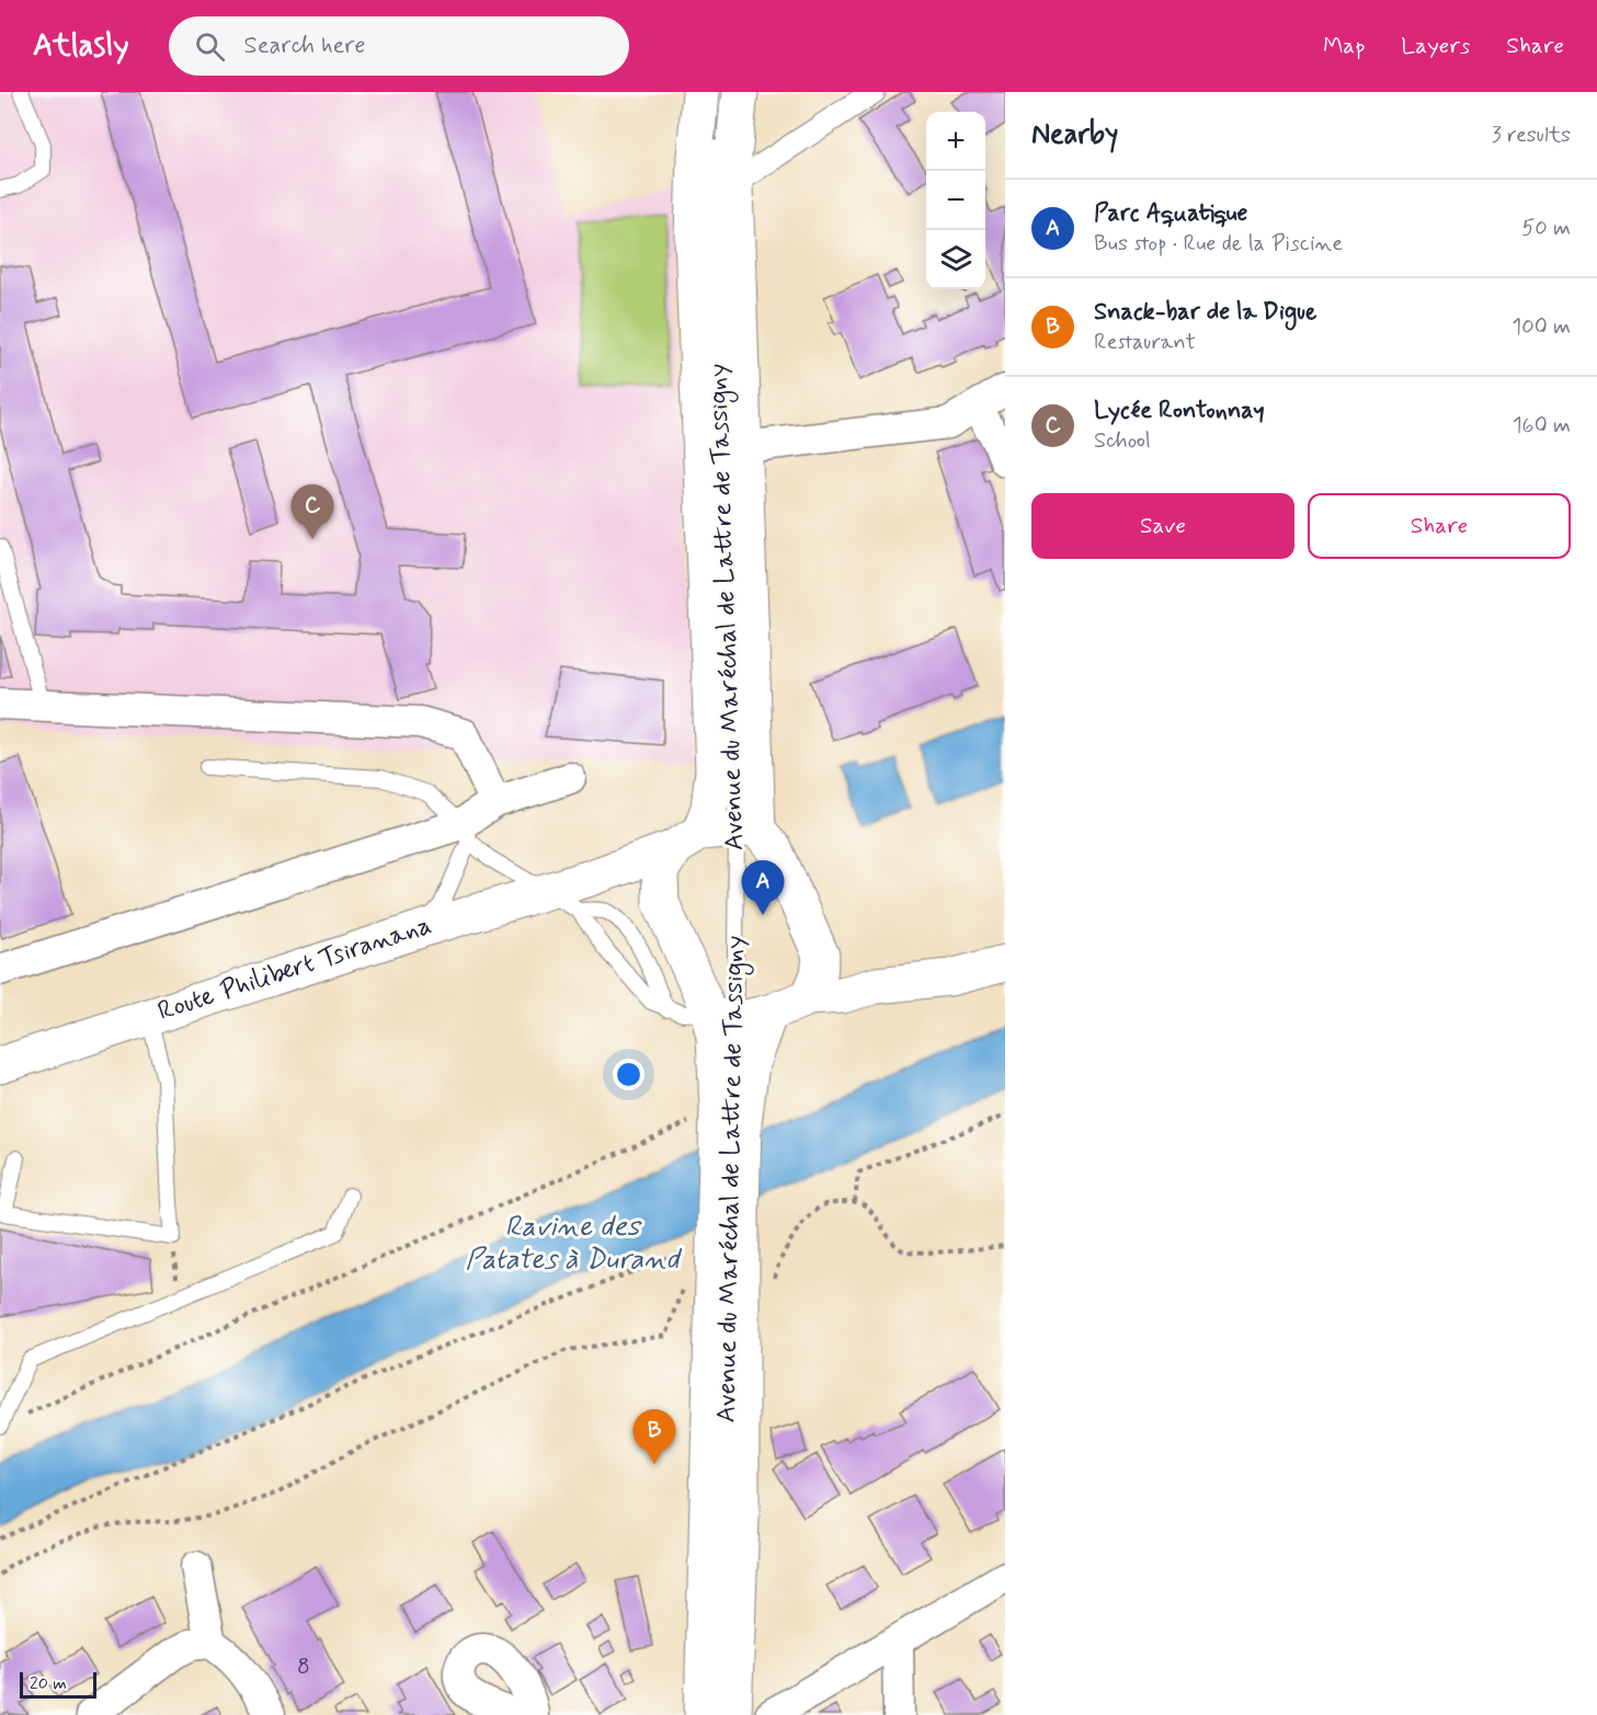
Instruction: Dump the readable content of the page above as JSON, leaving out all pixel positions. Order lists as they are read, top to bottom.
{
  "streets": {
    "main road": ["Avenue du Maréchal de Lattre de Tassigny", "Route Philibert Tsiranana"]
  },
  "crossings": [
    ["Avenue du Maréchal de Lattre de Tassigny", "Route Philibert Tsiranana"]
  ],
  "water": ["Ravine des Patates à Durand"],
  "house_numbers": ["8"],
  "scale_bar": "20 m",
  "page": {
    "header": "Atlasly",
    "search": "Search here",
    "nav": ["Map", "Layers", "Share"],
    "heading": ["Nearby", "3 results"],
    "map_buttons": ["+", "−"],
    "list": [
      {
        "mark": "A",
        "name": "Parc Aquatique",
        "note": "Bus stop · Rue de la Piscine",
        "value": "50 m"
      },
      {
        "mark": "B",
        "name": "Snack-bar de la Digue",
        "note": "Restaurant",
        "value": "100 m"
      },
      {
        "mark": "C",
        "name": "Lycée Rontonnay",
        "note": "School",
        "value": "160 m"
      }
    ],
    "buttons": ["Save", "Share"],
    "pins": ["C", "A", "B"],
    "scale": "20 m"
  }
}
